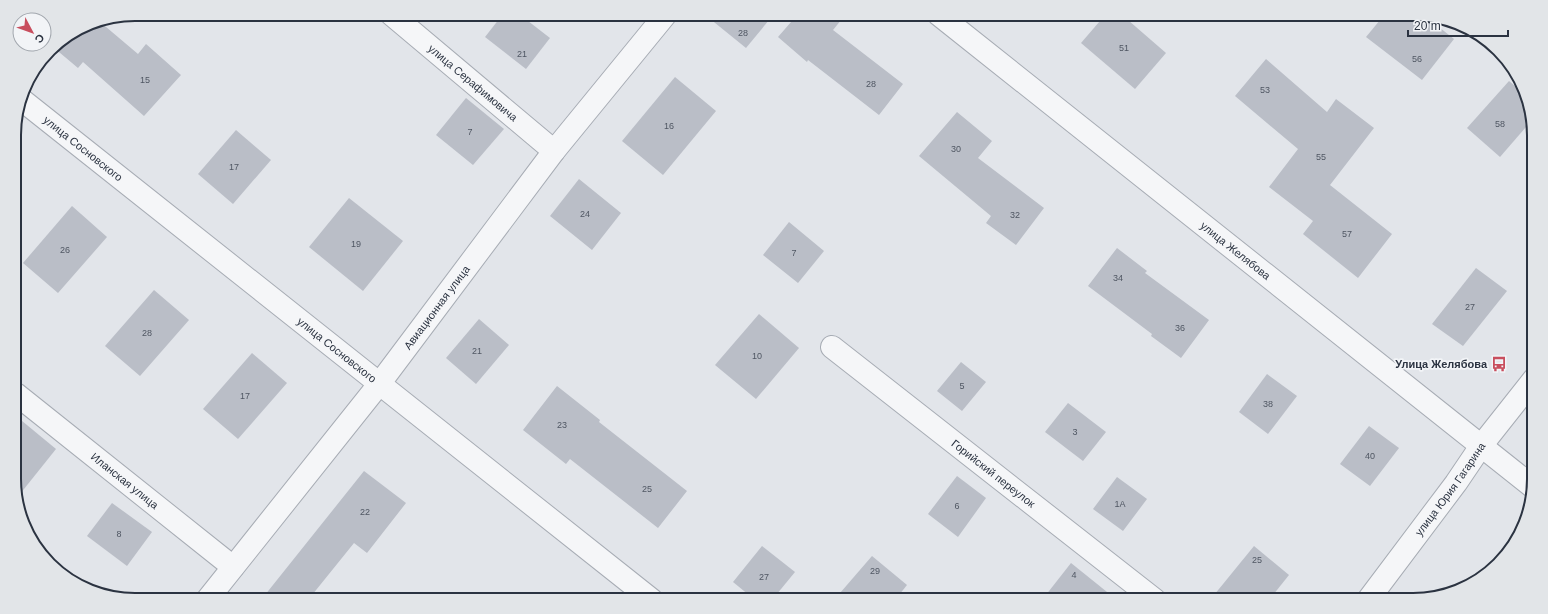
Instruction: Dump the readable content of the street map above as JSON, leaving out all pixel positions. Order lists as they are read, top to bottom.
{
  "streets": {
    "street": [
      "улица Серафимовича",
      "улица Сосновского",
      "улица Желябова",
      "Авиационная улица",
      "Горийский переулок",
      "Иланская улица",
      "улица Юрия Гагарина"
    ]
  },
  "crossings": [
    ["улица Серафимовича", "Авиационная улица"],
    ["улица Сосновского", "Авиационная улица"],
    ["улица Желябова", "улица Юрия Гагарина"],
    ["Авиационная улица", "Иланская улица"]
  ],
  "places": {
    "bus stop": ["Улица Желябова"]
  },
  "house_numbers": [
    "28",
    "51",
    "21",
    "56",
    "15",
    "28",
    "53",
    "58",
    "16",
    "7",
    "30",
    "55",
    "17",
    "24",
    "32",
    "57",
    "19",
    "26",
    "7",
    "34",
    "27",
    "36",
    "28",
    "21",
    "10",
    "5",
    "17",
    "38",
    "23",
    "3",
    "40",
    "25",
    "1А",
    "6",
    "22",
    "8",
    "25",
    "29",
    "4",
    "27"
  ],
  "scale_bar": "20 m",
  "north": "bottom right"
}
